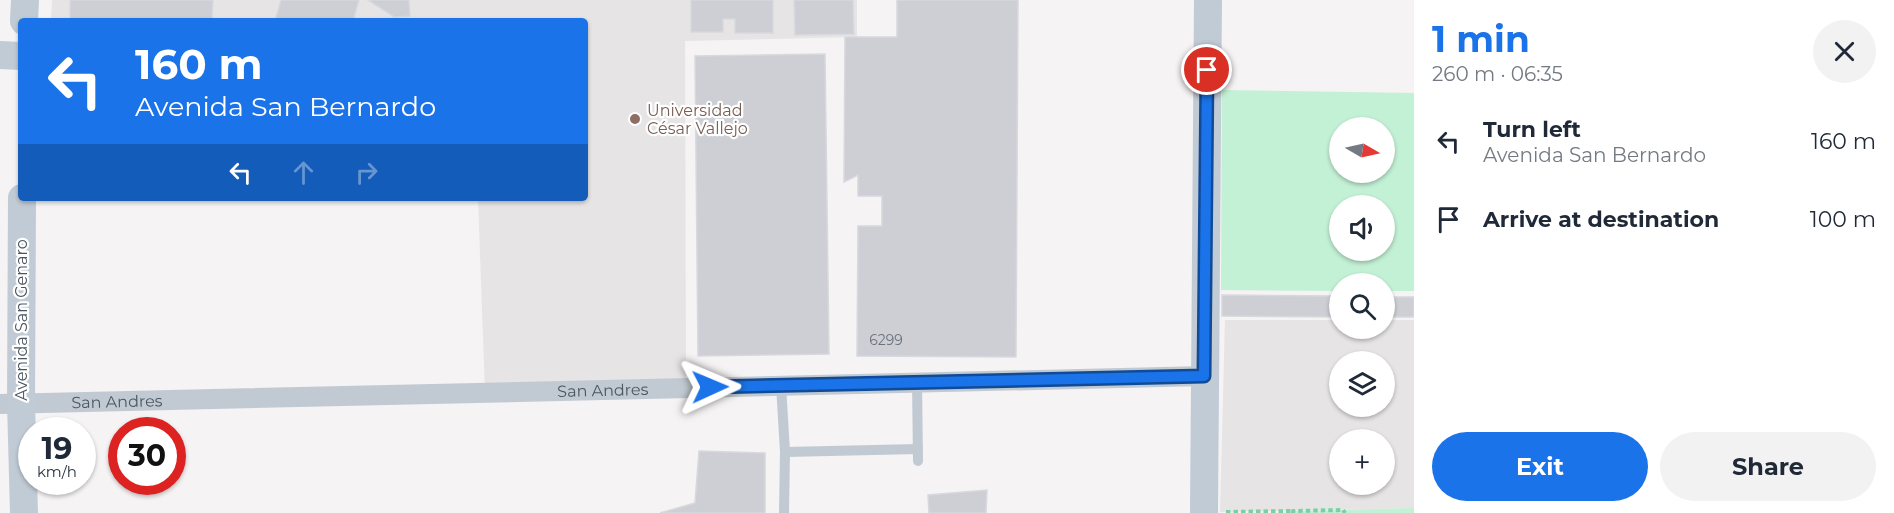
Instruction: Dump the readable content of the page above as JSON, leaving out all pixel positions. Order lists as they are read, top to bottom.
{
  "streets": {
    "street": ["Avenida San Genaro", "San Andres"]
  },
  "crossings": [
    ["Avenida San Genaro", "San Andres"]
  ],
  "places": ["Universidad César Vallejo"],
  "house_numbers": ["6299"],
  "north": "right",
  "page": {
    "heading": ["1 min", "260 m · 06:35"],
    "turn": ["160 m", "Avenida San Bernardo"],
    "list": [
      {
        "name": "Turn left",
        "note": "Avenida San Bernardo",
        "value": "160 m"
      },
      {
        "name": "Arrive at destination",
        "value": "100 m"
      }
    ],
    "map_buttons": "+",
    "speed": "19 km/h",
    "limit": "30",
    "buttons": ["Exit", "Share"]
  }
}
